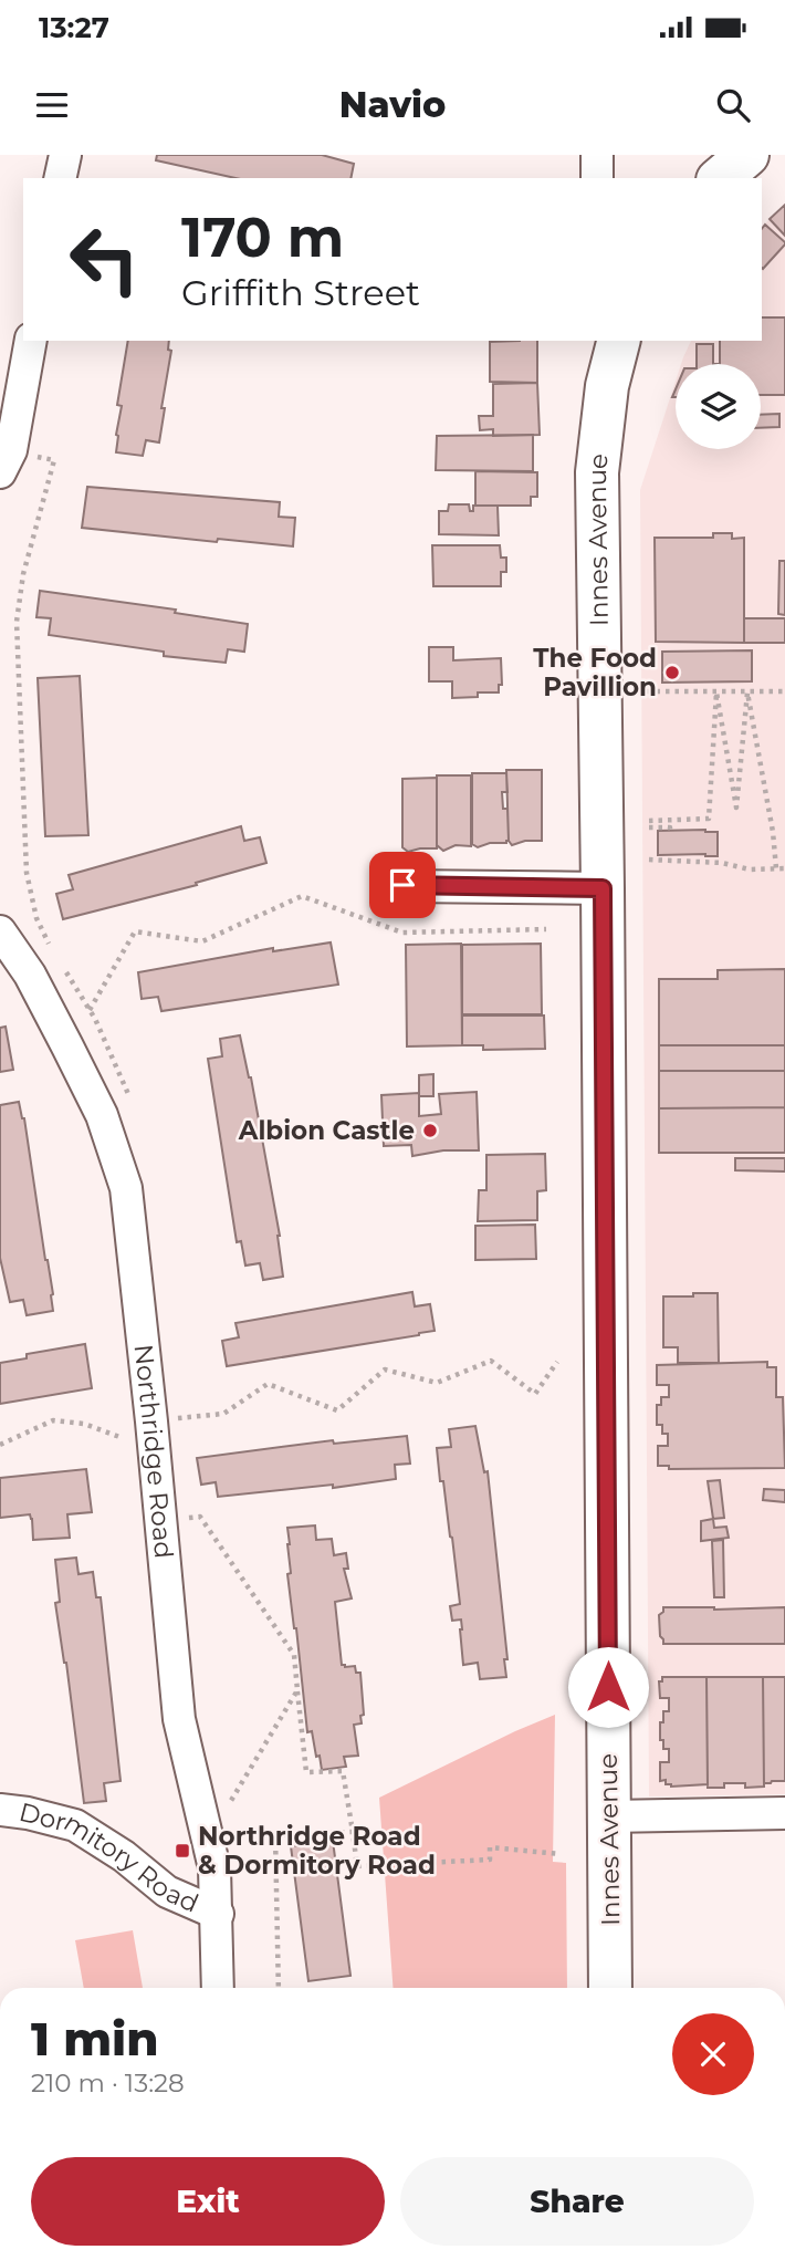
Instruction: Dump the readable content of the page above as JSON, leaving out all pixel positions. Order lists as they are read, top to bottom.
{
  "streets": {
    "main road": ["Innes Avenue"],
    "street": ["Northridge Road", "Dormitory Road"]
  },
  "crossings": [
    ["Northridge Road", "Dormitory Road"]
  ],
  "places": {
    "other": ["The Food Pavillion", "Albion Castle"],
    "transit": ["Northridge Road & Dormitory Road"]
  },
  "page": {
    "status": "13:27",
    "header": "Navio",
    "turn": ["170 m", "Griffith Street"],
    "heading": ["1 min", "210 m · 13:28"],
    "buttons": ["Exit", "Share"]
  }
}
